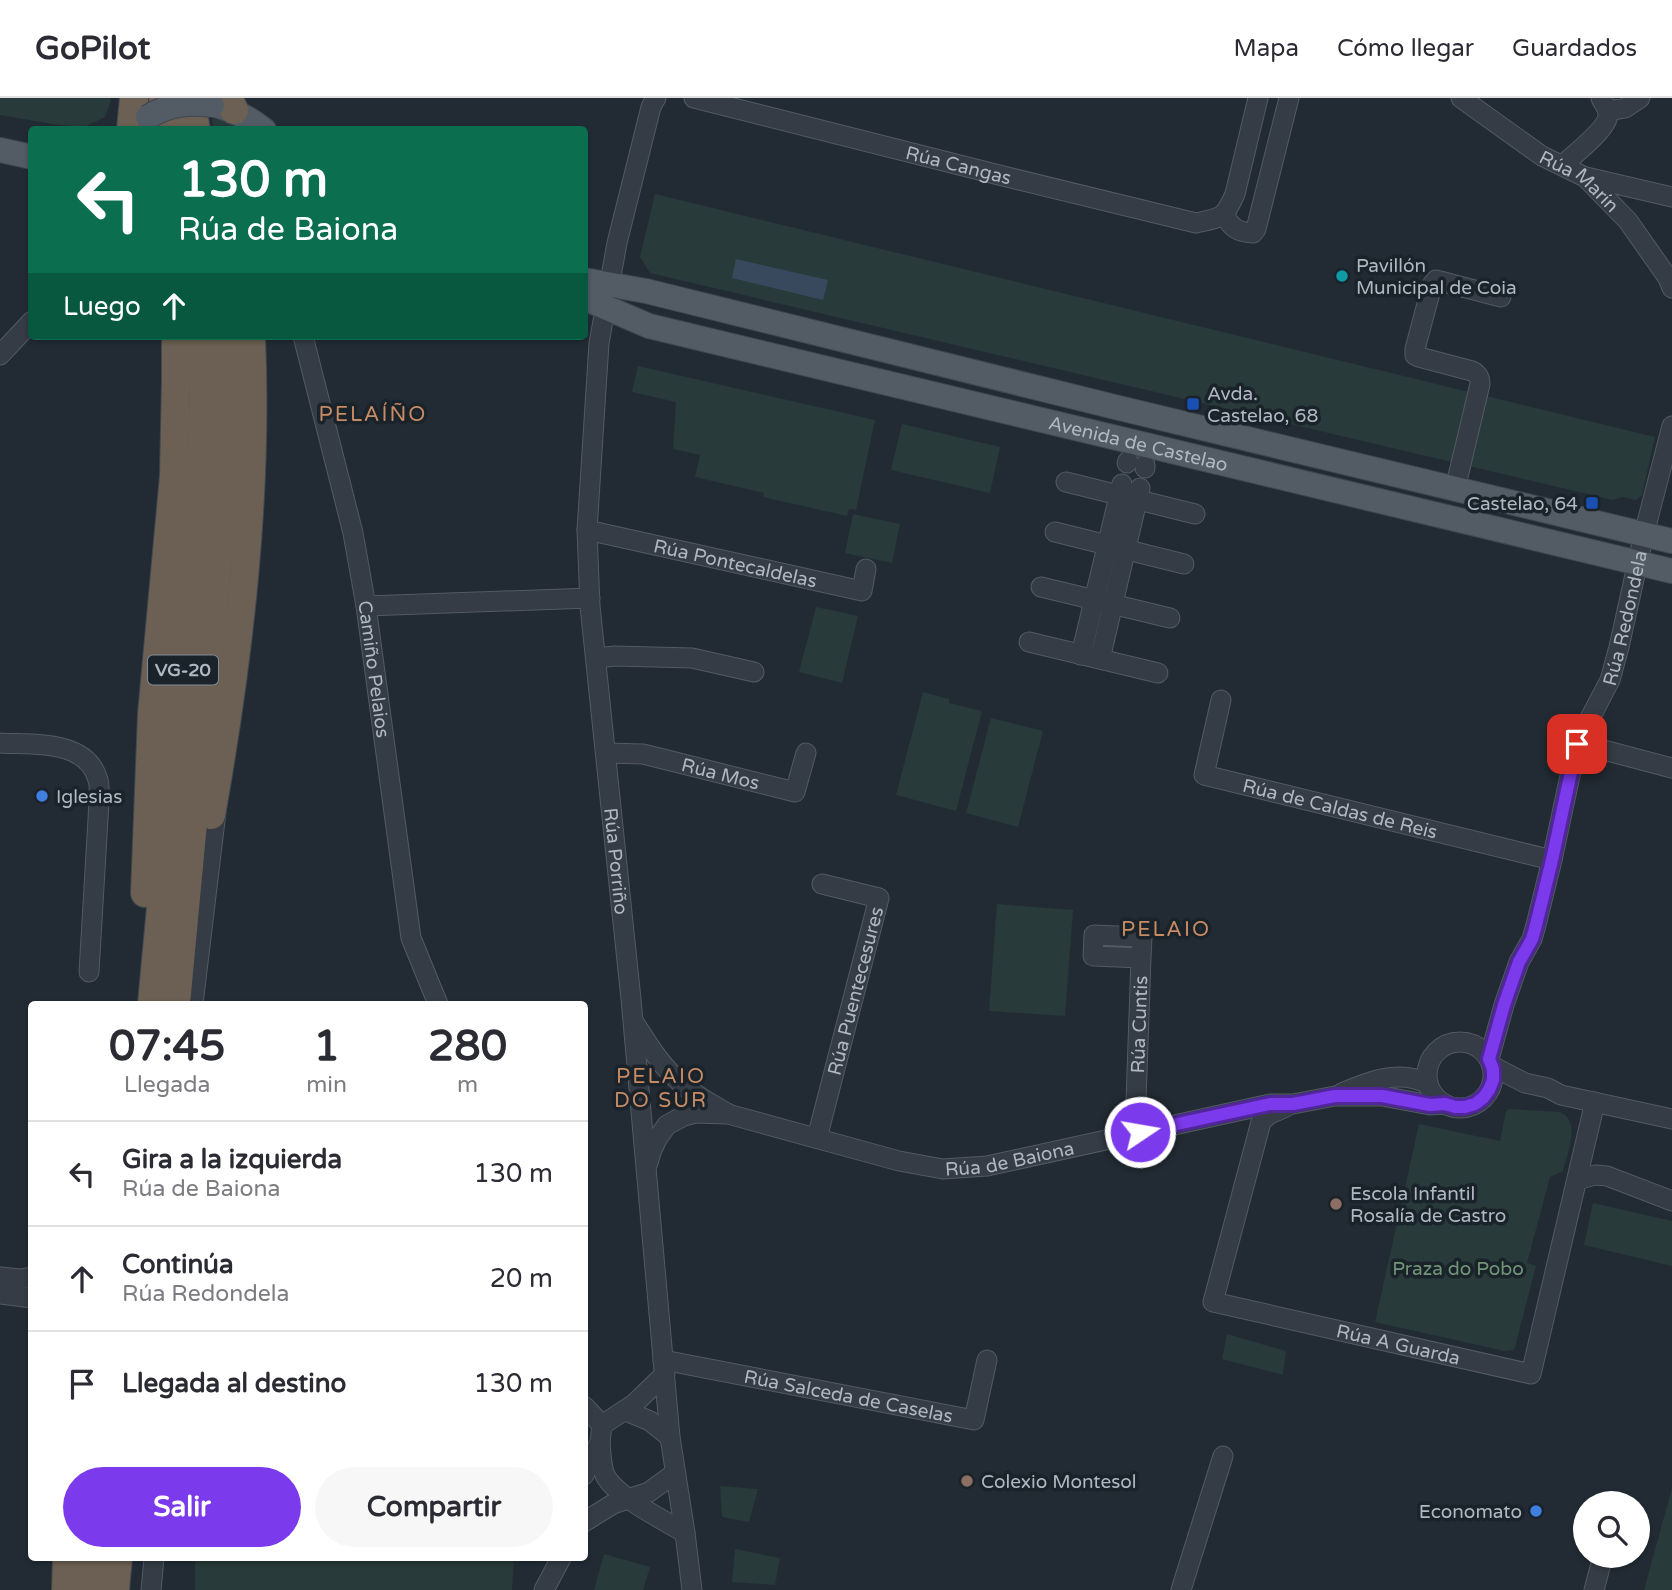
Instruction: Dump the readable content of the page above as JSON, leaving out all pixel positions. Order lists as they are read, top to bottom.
{
  "streets": {
    "highway": ["VG-20"],
    "main road": ["Avenida de Castelao"],
    "street": [
      "Rúa Cangas",
      "Rúa Marín",
      "Rúa Pontecaldelas",
      "Rúa Redondela",
      "Camiño Pelaios",
      "Rúa Mos",
      "Rúa de Caldas de Reis",
      "Rúa Porriño",
      "Rúa Puentecesures",
      "Rúa Cuntis",
      "Rúa de Baiona",
      "Rúa A Guarda",
      "Rúa Salceda de Caselas"
    ]
  },
  "crossings": [
    ["Avenida de Castelao", "Rúa Redondela"],
    ["Avenida de Castelao", "Rúa Porriño"],
    ["Rúa Pontecaldelas", "Rúa Porriño"],
    ["Rúa Redondela", "Rúa de Caldas de Reis"],
    ["Rúa Redondela", "Rúa de Baiona"],
    ["Rúa Mos", "Rúa Porriño"],
    ["Rúa Porriño", "Rúa de Baiona"],
    ["Rúa Porriño", "Rúa Salceda de Caselas"],
    ["Rúa Puentecesures", "Rúa de Baiona"],
    ["Rúa Cuntis", "Rúa de Baiona"],
    ["Rúa de Baiona", "Rúa A Guarda"]
  ],
  "districts": ["PELAÍÑO", "PELAIO", "PELAIO DO SUR"],
  "parks": ["Praza do Pobo"],
  "places": {
    "other": [
      "Pavillón Municipal de Coia",
      "Iglesias",
      "Escola Infantil Rosalía de Castro",
      "Colexio Montesol",
      "Economato"
    ],
    "transit": ["Avda. Castelao, 68", "Castelao, 64"]
  },
  "page": {
    "header": "GoPilot",
    "nav": ["Mapa", "Cómo llegar", "Guardados"],
    "turn": ["130 m", "Rúa de Baiona"],
    "then": "Luego",
    "eta": [
      "07:45",
      "Llegada",
      "1",
      "min",
      "280",
      "m"
    ],
    "list": [
      {
        "name": "Gira a la izquierda",
        "note": "Rúa de Baiona",
        "value": "130 m"
      },
      {
        "name": "Continúa",
        "note": "Rúa Redondela",
        "value": "20 m"
      },
      {
        "name": "Llegada al destino",
        "value": "130 m"
      }
    ],
    "buttons": ["Salir", "Compartir"]
  }
}
